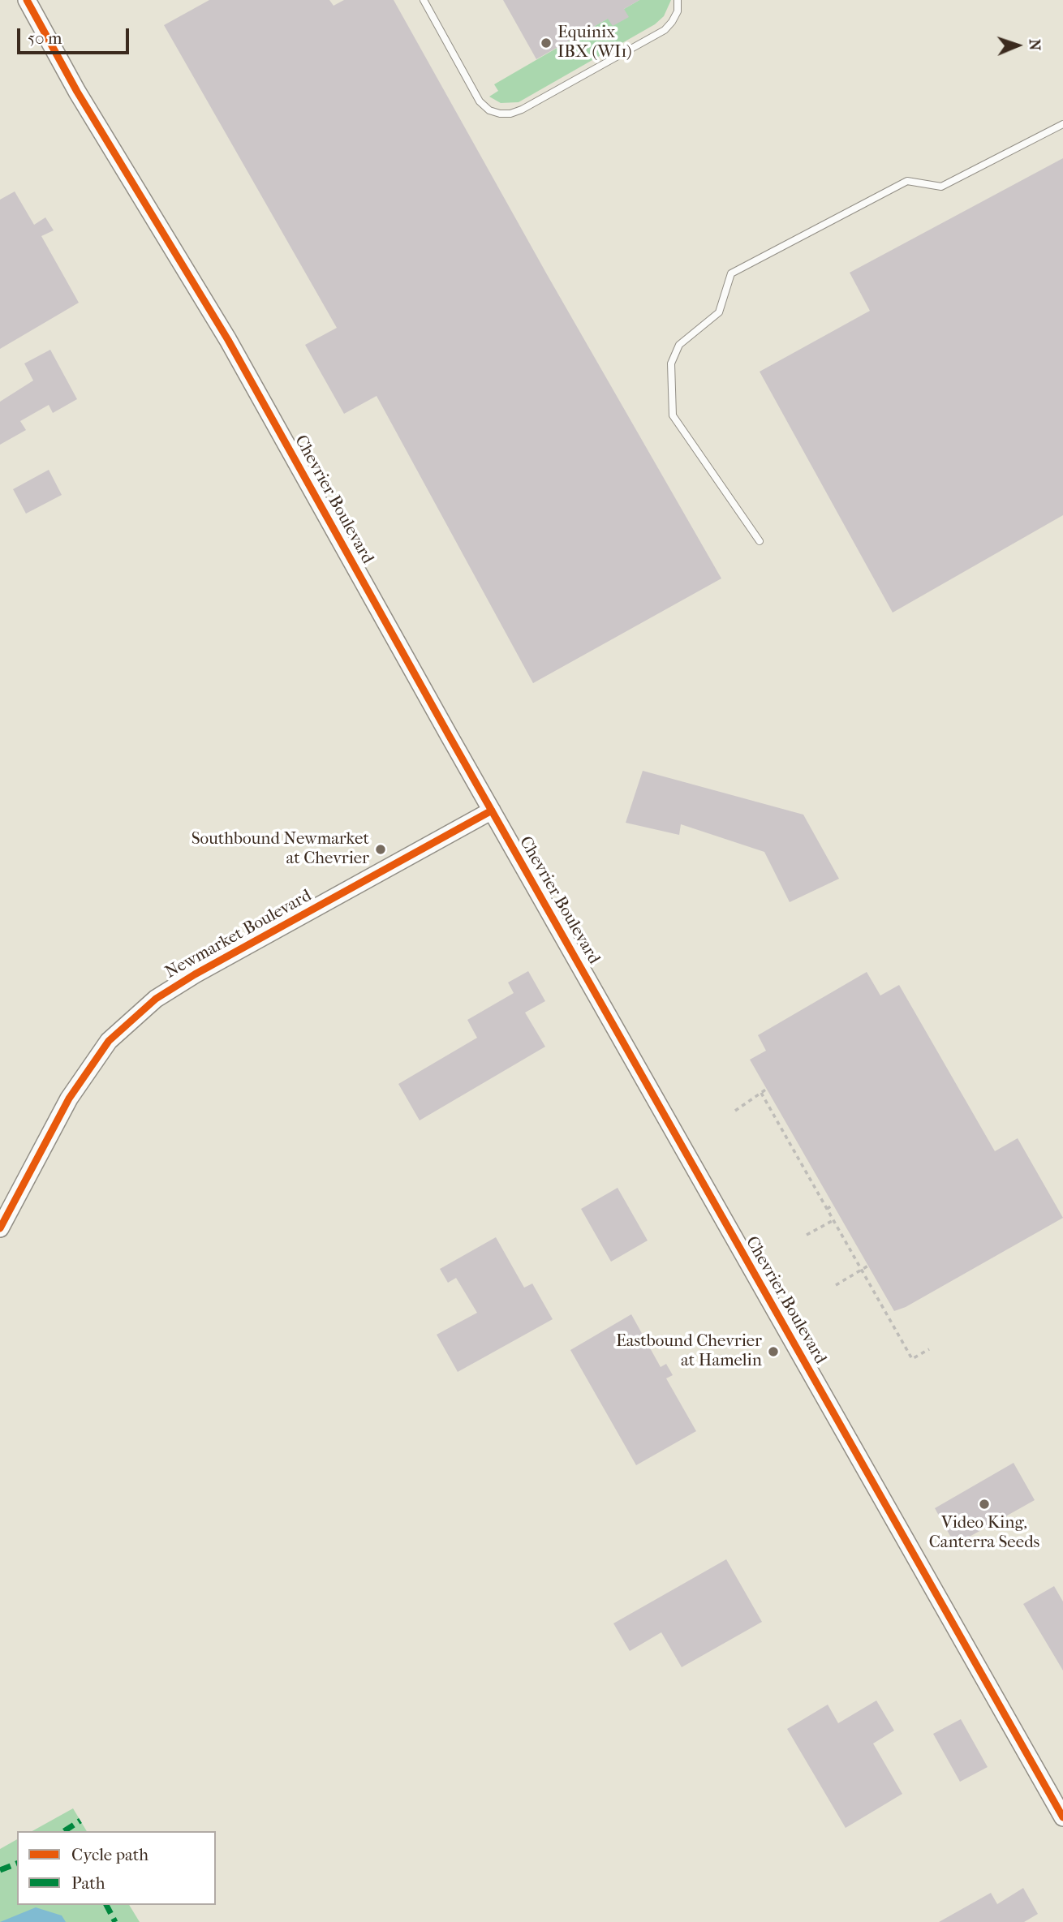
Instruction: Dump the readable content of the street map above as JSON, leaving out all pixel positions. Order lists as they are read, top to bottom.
{
  "streets": {
    "street": ["Chevrier Boulevard", "Newmarket Boulevard"]
  },
  "crossings": [
    ["Chevrier Boulevard", "Newmarket Boulevard"]
  ],
  "places": [
    "Equinix IBX (WI1)",
    "Southbound Newmarket at Chevrier",
    "Eastbound Chevrier at Hamelin",
    "Video King, Canterra Seeds"
  ],
  "legend": ["Cycle path", "Path"],
  "scale_bar": "50 m",
  "north": "right"
}
